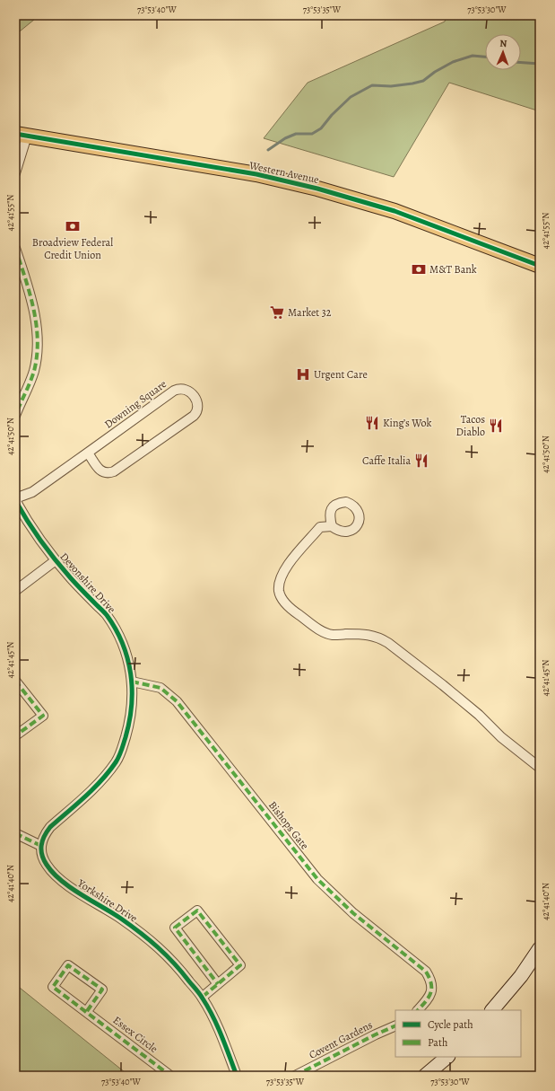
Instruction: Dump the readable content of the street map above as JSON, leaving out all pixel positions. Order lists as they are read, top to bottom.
{
  "streets": {
    "main road": ["Western Avenue"],
    "street": [
      "Downing Square",
      "Devonshire Drive",
      "Bishops Gate",
      "Yorkshire Drive",
      "Essex Circle",
      "Covent Gardens"
    ]
  },
  "crossings": [
    ["Downing Square", "Devonshire Drive"],
    ["Devonshire Drive", "Bishops Gate"],
    ["Devonshire Drive", "Yorkshire Drive"]
  ],
  "places": {
    "bank": ["Broadview Federal Credit Union", "M&T Bank"],
    "supermarket": ["Market 32"],
    "hospital": ["Urgent Care"],
    "restaurant": ["King’s Wok", "Tacos Diablo", "Caffe Italia"]
  },
  "legend": ["Cycle path", "Path"],
  "north": "top",
  "coordinates": [
    "73°53'40\"W",
    "73°53'35\"W",
    "73°53'30\"W",
    "42°41'55\"N",
    "42°41'50\"N",
    "42°41'45\"N",
    "42°41'40\"N"
  ]
}
